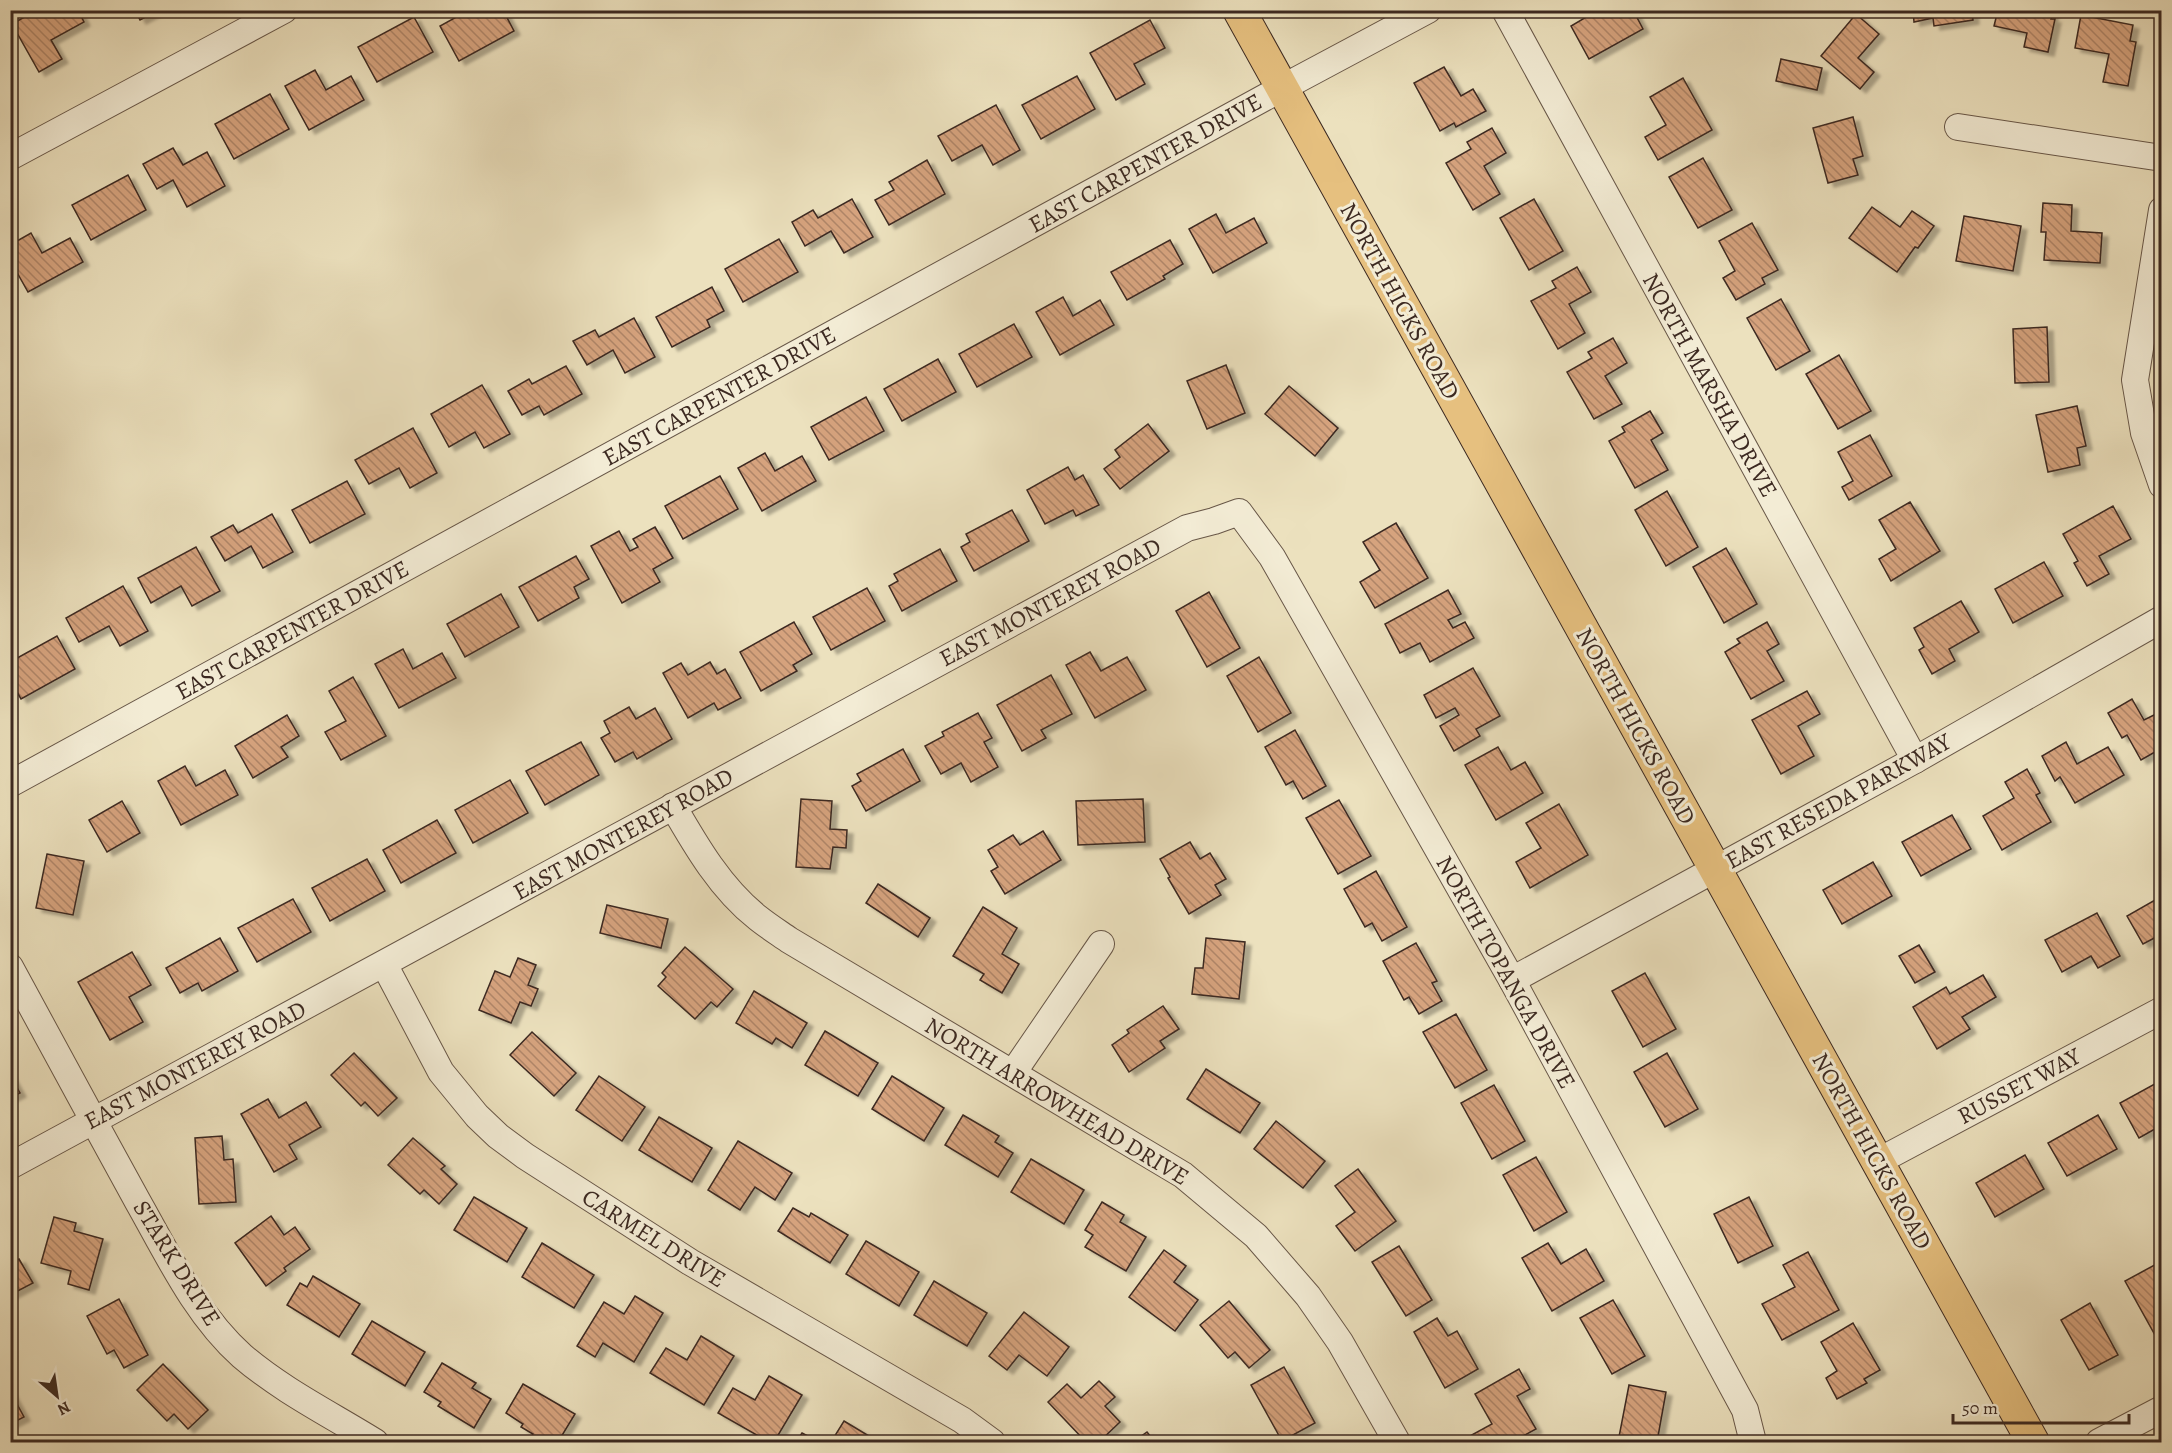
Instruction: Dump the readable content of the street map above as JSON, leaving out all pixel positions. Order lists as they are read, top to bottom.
{
  "streets": {
    "main road": ["NORTH HICKS ROAD"],
    "street": [
      "EAST CARPENTER DRIVE",
      "NORTH MARSHA DRIVE",
      "EAST MONTEREY ROAD",
      "EAST RESEDA PARKWAY",
      "NORTH TOPANGA DRIVE",
      "RUSSET WAY",
      "NORTH ARROWHEAD DRIVE",
      "CARMEL DRIVE",
      "STARK DRIVE"
    ]
  },
  "crossings": [
    ["EAST CARPENTER DRIVE", "NORTH HICKS ROAD"],
    ["NORTH HICKS ROAD", "EAST RESEDA PARKWAY"],
    ["NORTH HICKS ROAD", "RUSSET WAY"],
    ["NORTH MARSHA DRIVE", "EAST RESEDA PARKWAY"],
    ["EAST MONTEREY ROAD", "NORTH TOPANGA DRIVE"],
    ["EAST MONTEREY ROAD", "NORTH ARROWHEAD DRIVE"],
    ["EAST MONTEREY ROAD", "CARMEL DRIVE"],
    ["EAST MONTEREY ROAD", "STARK DRIVE"],
    ["EAST RESEDA PARKWAY", "NORTH TOPANGA DRIVE"]
  ],
  "scale_bar": "50 m",
  "north": "bottom right"
}
